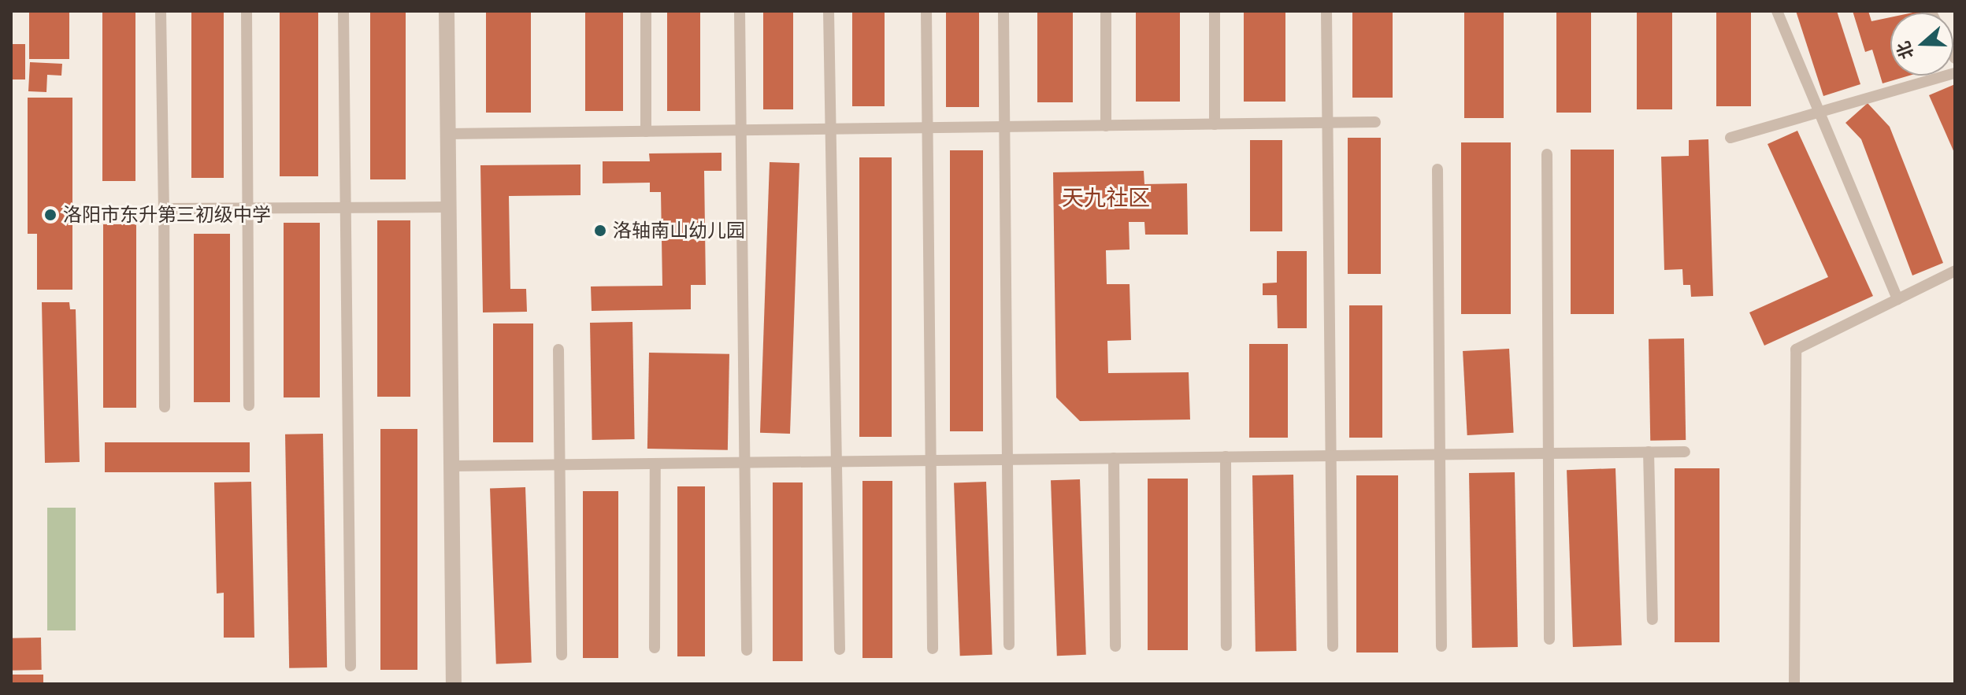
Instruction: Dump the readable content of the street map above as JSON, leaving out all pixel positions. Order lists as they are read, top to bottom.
{
  "districts": ["天九社区"],
  "places": ["洛阳市东升第三初级中学", "洛轴南山幼儿园"],
  "north": "left"
}
